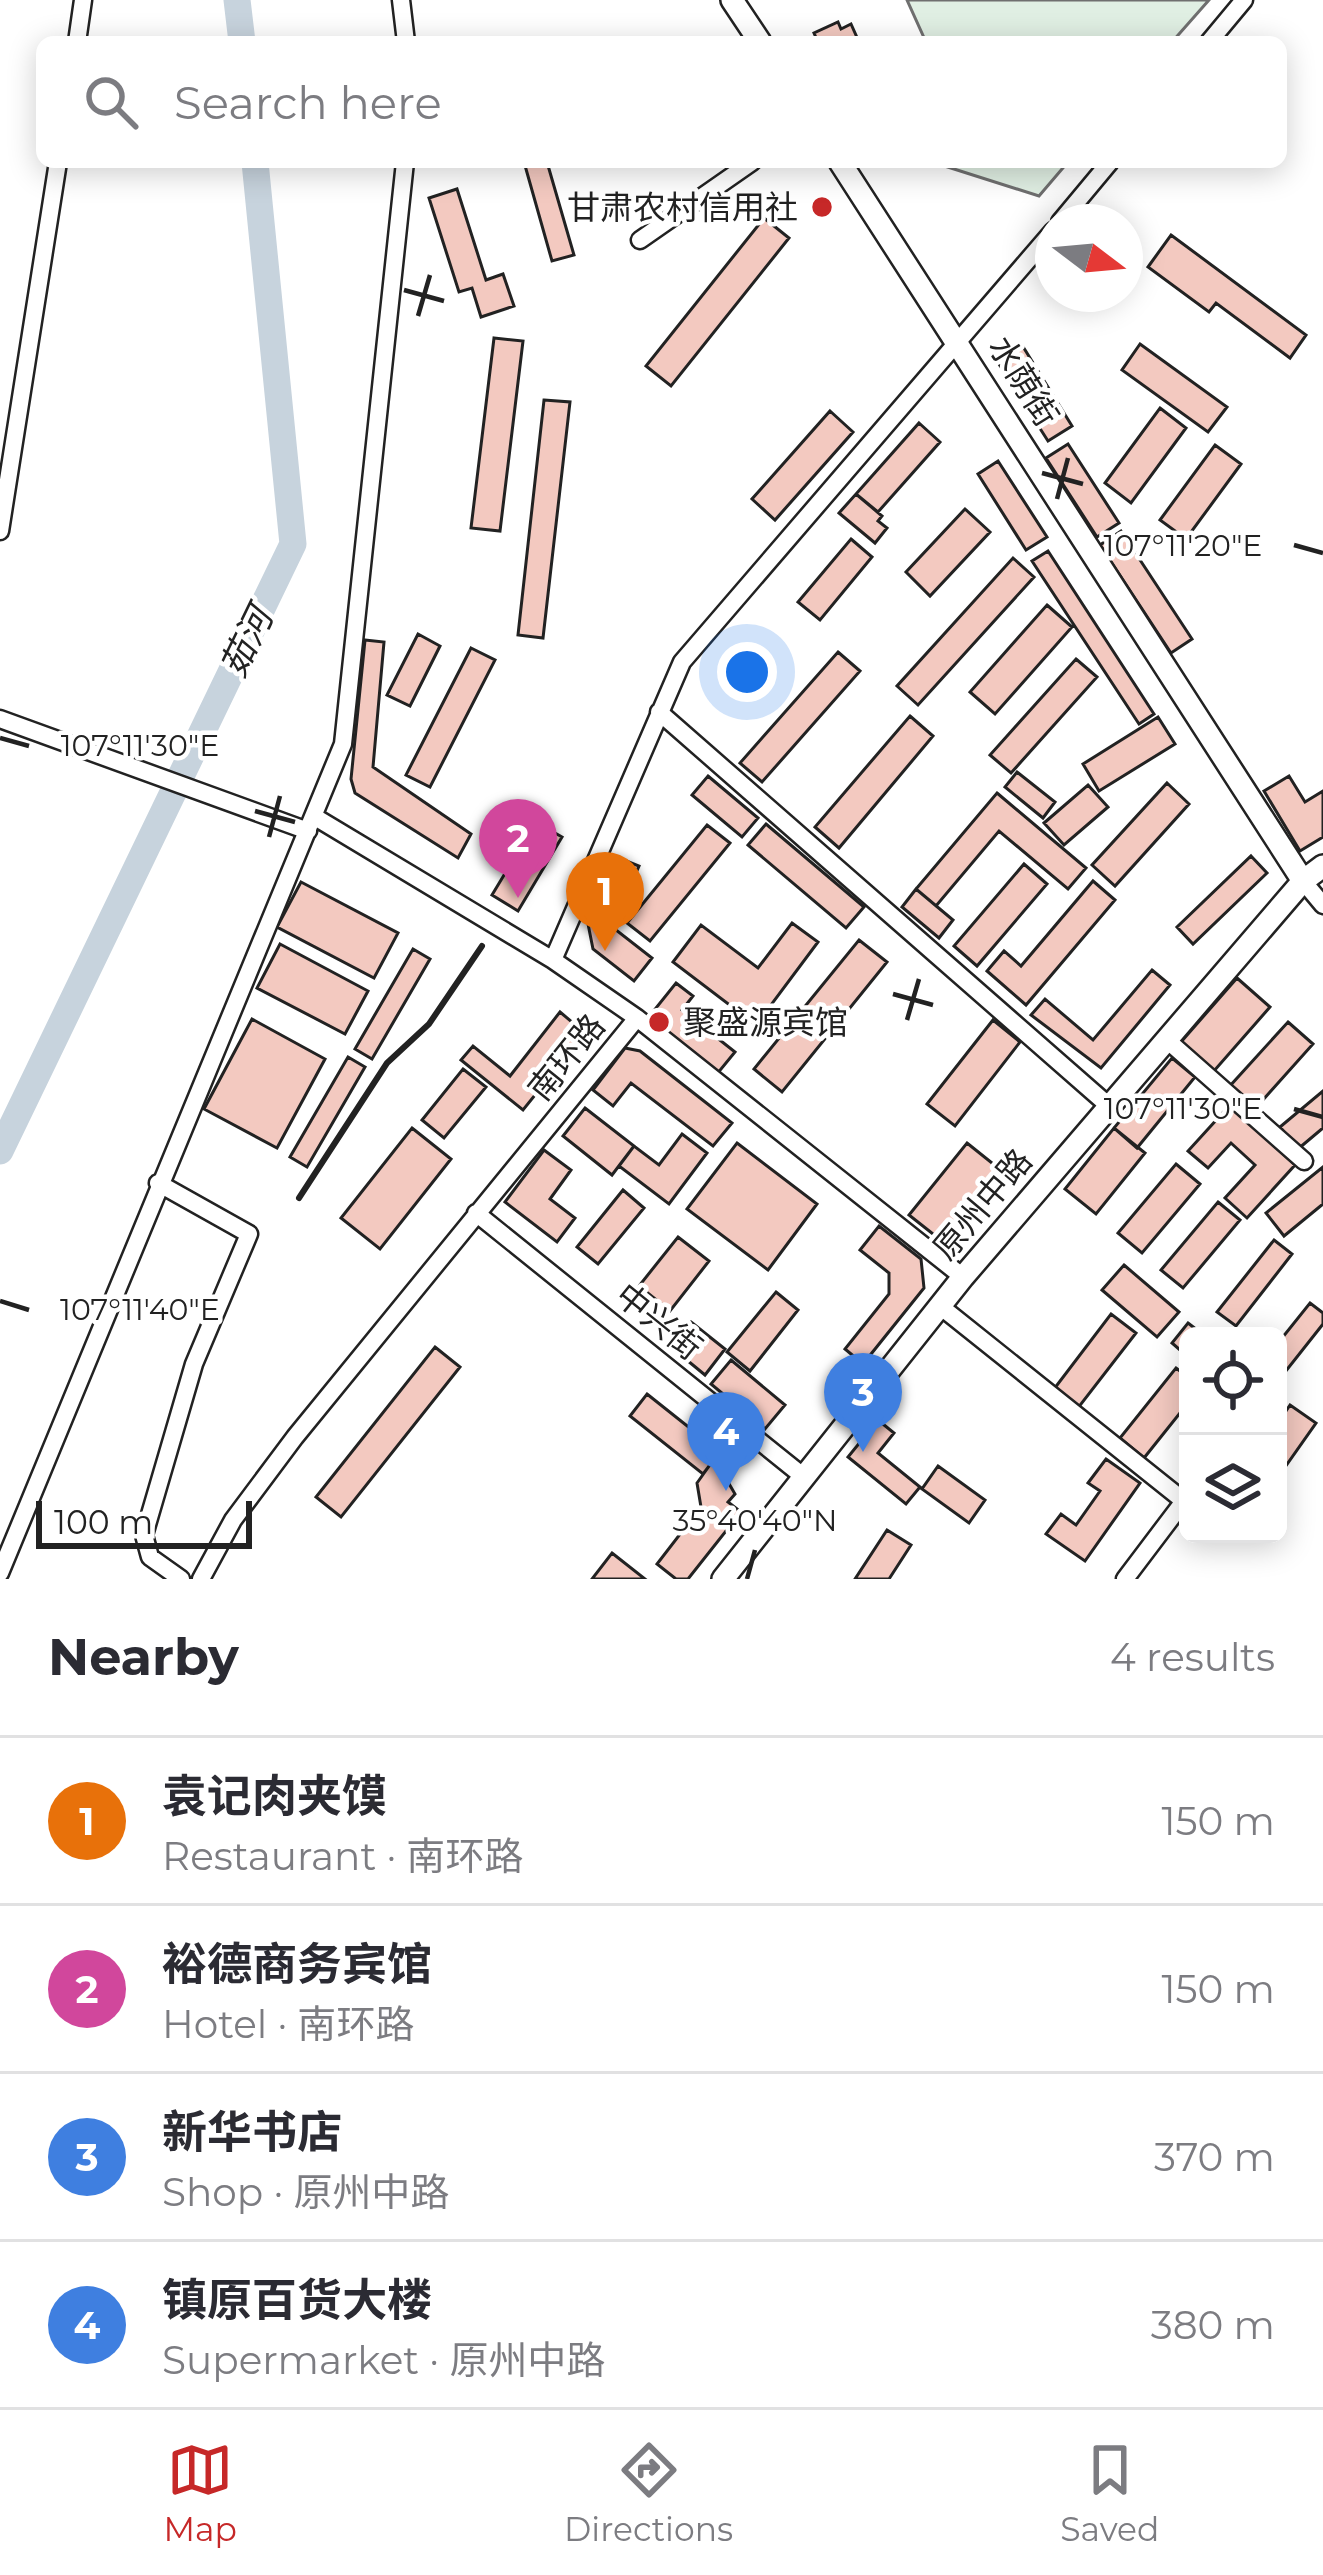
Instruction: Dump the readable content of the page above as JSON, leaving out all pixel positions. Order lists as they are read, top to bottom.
{
  "streets": {
    "main road": ["水荫街", "原州中路"],
    "street": ["南环路", "中兴街"]
  },
  "crossings": [
    ["水荫街", "原州中路"],
    ["南环路", "中兴街"],
    ["原州中路", "中兴街"]
  ],
  "water": ["茹河"],
  "places": ["甘肃农村信用社", "聚盛源宾馆"],
  "scale_bar": "100 m",
  "north": "right",
  "page": {
    "search": "Search here",
    "pins": [
      "2",
      "1",
      "3",
      "4"
    ],
    "scale": "100 m",
    "heading": ["Nearby", "4 results"],
    "list": [
      {
        "mark": "1",
        "name": "袁记肉夹馍",
        "note": "Restaurant · 南环路",
        "value": "150 m"
      },
      {
        "mark": "2",
        "name": "裕德商务宾馆",
        "note": "Hotel · 南环路",
        "value": "150 m"
      },
      {
        "mark": "3",
        "name": "新华书店",
        "note": "Shop · 原州中路",
        "value": "370 m"
      },
      {
        "mark": "4",
        "name": "镇原百货大楼",
        "note": "Supermarket · 原州中路",
        "value": "380 m"
      }
    ],
    "nav": ["Map", "Directions", "Saved"]
  },
  "coordinates": [
    "107°11'20\"E",
    "107°11'30\"E",
    "107°11'40\"E",
    "35°40'40\"N"
  ]
}
